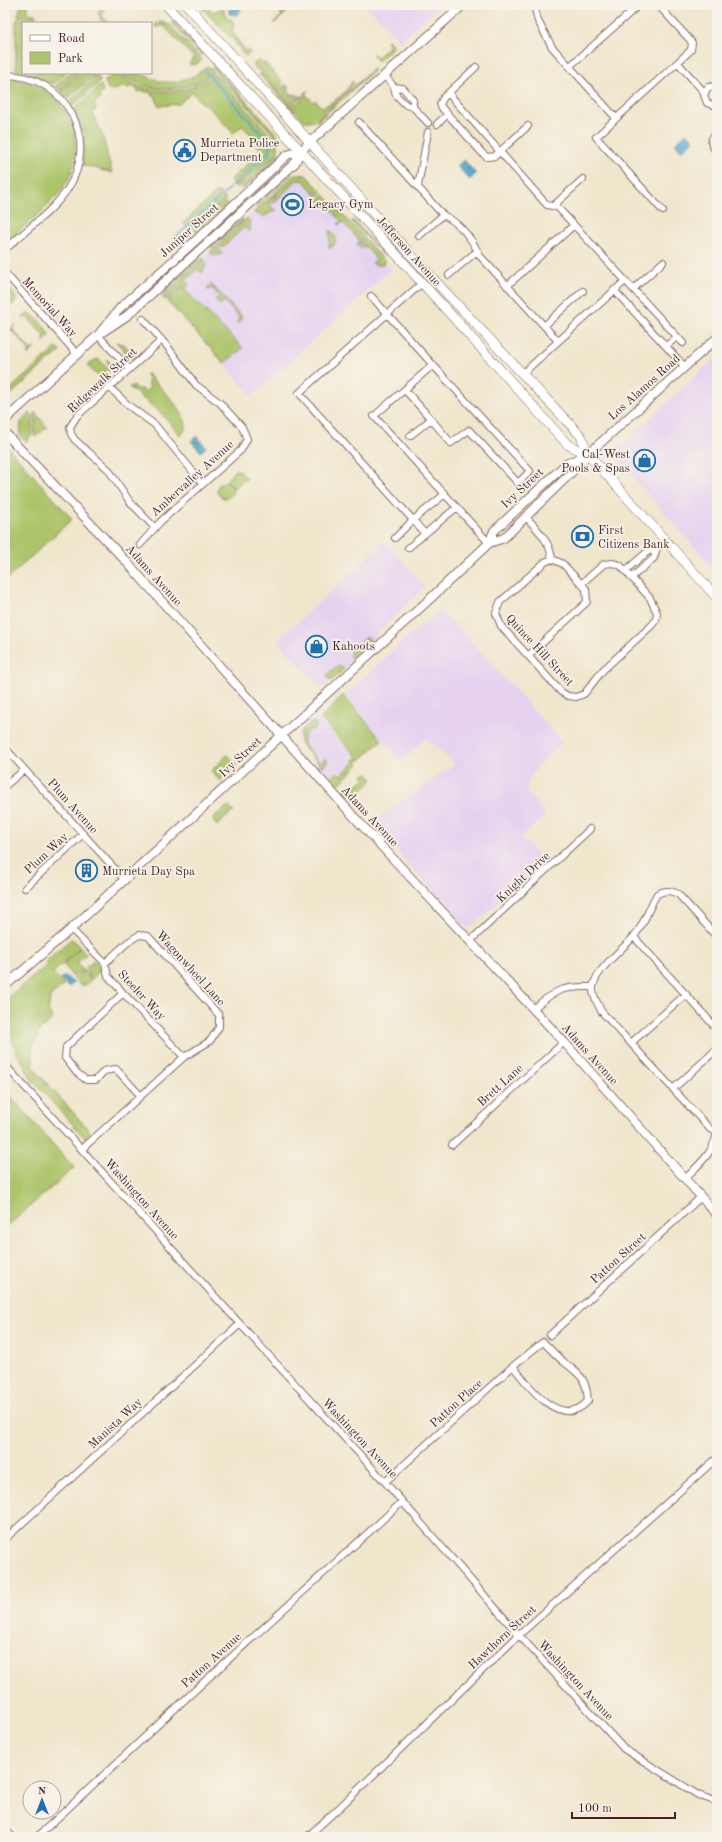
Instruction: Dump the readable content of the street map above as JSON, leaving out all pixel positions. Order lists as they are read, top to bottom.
{
  "streets": {
    "main road": ["Jefferson Avenue"],
    "street": [
      "Juniper Street",
      "Memorial Way",
      "Ridgewalk Street",
      "Los Alamos Road",
      "Ambervalley Avenue",
      "Ivy Street",
      "Adams Avenue",
      "Quince Hill Street",
      "Plum Avenue",
      "Plum Way",
      "Knight Drive",
      "Wagonwheel Lane",
      "Steeler Way",
      "Brett Lane",
      "Washington Avenue",
      "Patton Street",
      "Patton Place",
      "Manista Way",
      "Hawthorn Street",
      "Patton Avenue"
    ]
  },
  "crossings": [
    ["Juniper Street", "Jefferson Avenue"],
    ["Juniper Street", "Memorial Way"],
    ["Jefferson Avenue", "Los Alamos Road"],
    ["Jefferson Avenue", "Ivy Street"],
    ["Ridgewalk Street", "Ambervalley Avenue"],
    ["Los Alamos Road", "Ivy Street"],
    ["Ivy Street", "Adams Avenue"],
    ["Ivy Street", "Plum Avenue"],
    ["Ivy Street", "Steeler Way"],
    ["Adams Avenue", "Knight Drive"],
    ["Adams Avenue", "Brett Lane"],
    ["Adams Avenue", "Patton Street"],
    ["Plum Avenue", "Plum Way"],
    ["Wagonwheel Lane", "Steeler Way"],
    ["Wagonwheel Lane", "Washington Avenue"],
    ["Washington Avenue", "Patton Place"],
    ["Washington Avenue", "Manista Way"],
    ["Washington Avenue", "Hawthorn Street"],
    ["Washington Avenue", "Patton Avenue"]
  ],
  "places": {
    "public building": ["Murrieta Police Department"],
    "sports": ["Legacy Gym"],
    "shop": ["Cal-West Pools & Spas", "Kahoots"],
    "bank": ["First Citizens Bank"],
    "building": ["Murrieta Day Spa"]
  },
  "legend": ["Road", "Park"],
  "scale_bar": "100 m",
  "north": "top"
}
